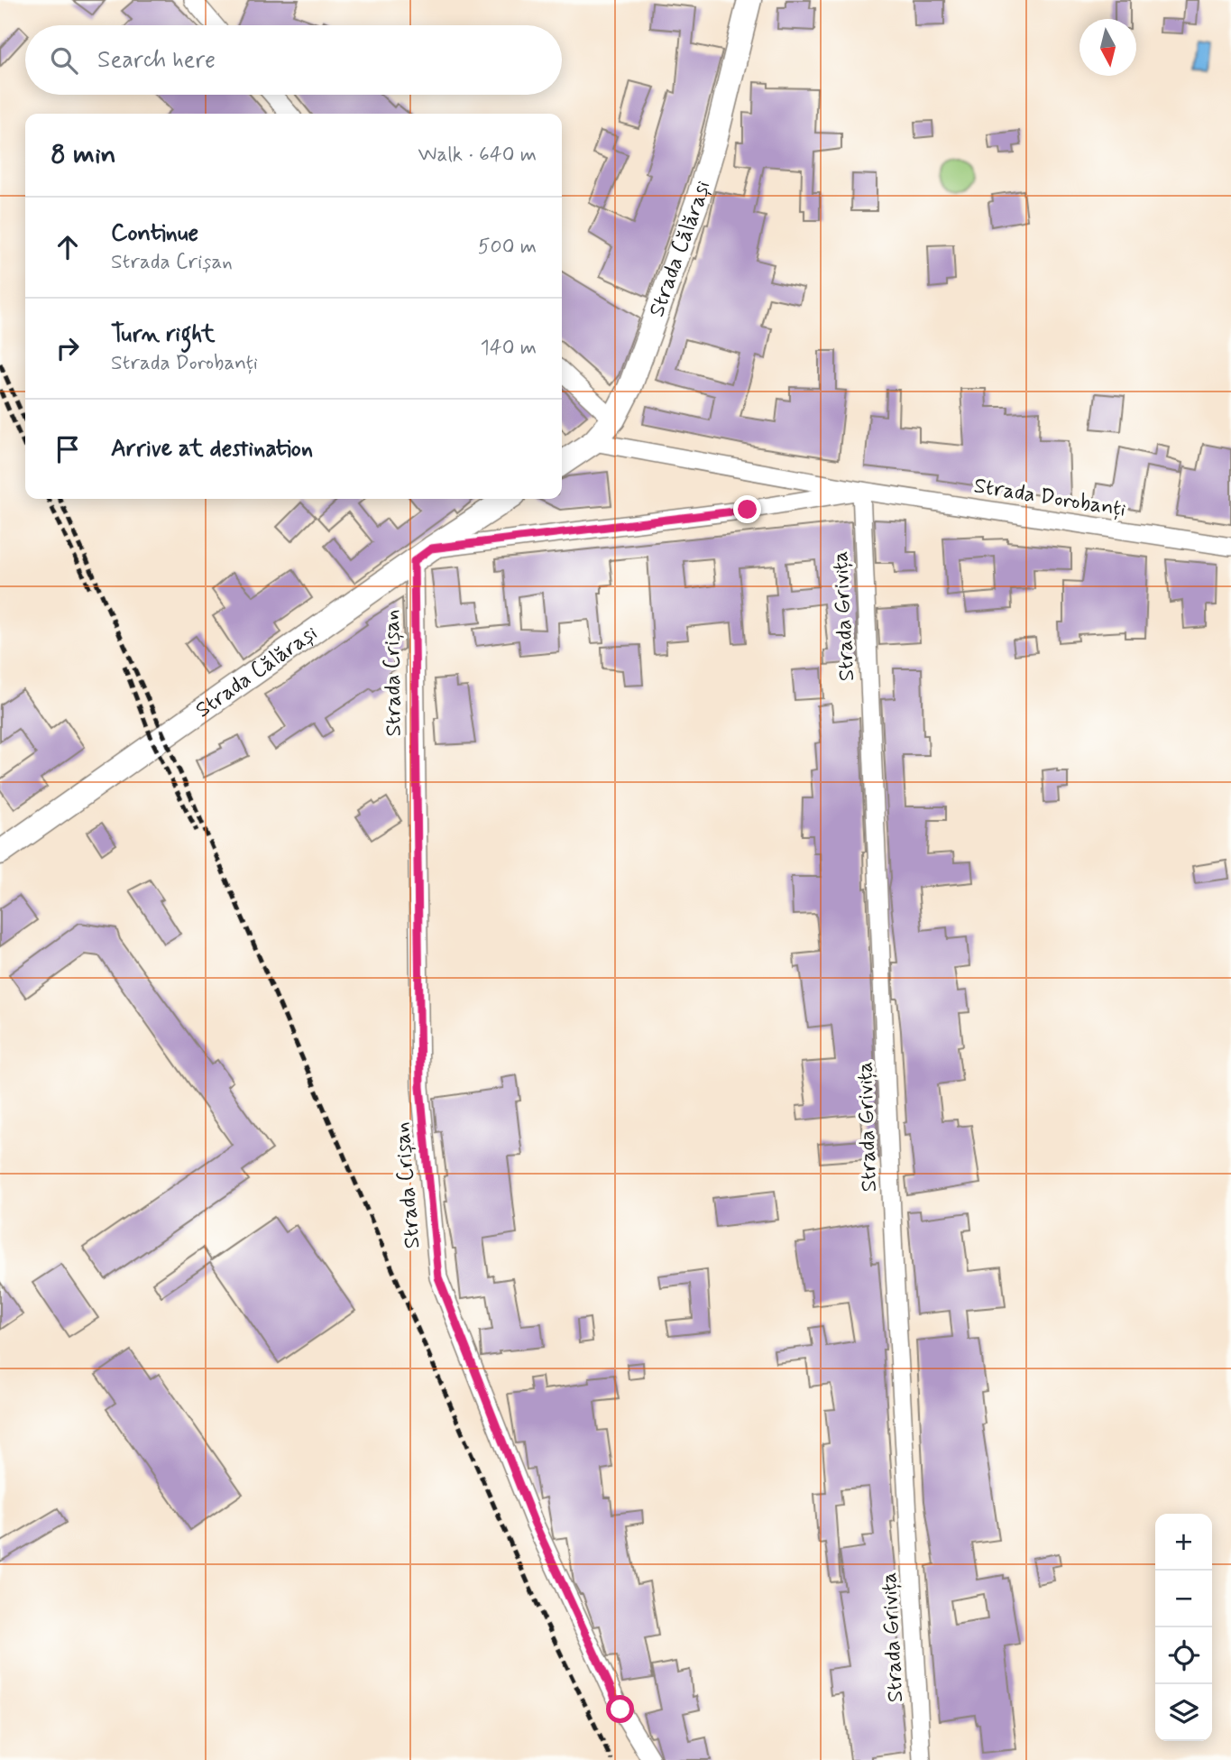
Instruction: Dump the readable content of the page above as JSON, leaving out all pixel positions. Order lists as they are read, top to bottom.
{
  "streets": {
    "main road": ["Strada Călărași"],
    "street": ["Strada Dorobanți", "Strada Grivița", "Strada Crișan"]
  },
  "crossings": [
    ["Strada Călărași", "Strada Dorobanți"],
    ["Strada Călărași", "Strada Crișan"],
    ["Strada Dorobanți", "Strada Grivița"],
    ["Strada Dorobanți", "Strada Crișan"]
  ],
  "north": "bottom",
  "page": {
    "search": "Search here",
    "heading": ["8 min", "Walk · 640 m"],
    "list": [
      ["Continue", "Strada Crișan", "500 m"],
      ["Turn right", "Strada Dorobanți", "140 m"],
      "Arrive at destination"
    ],
    "map_buttons": ["+", "−"]
  }
}
